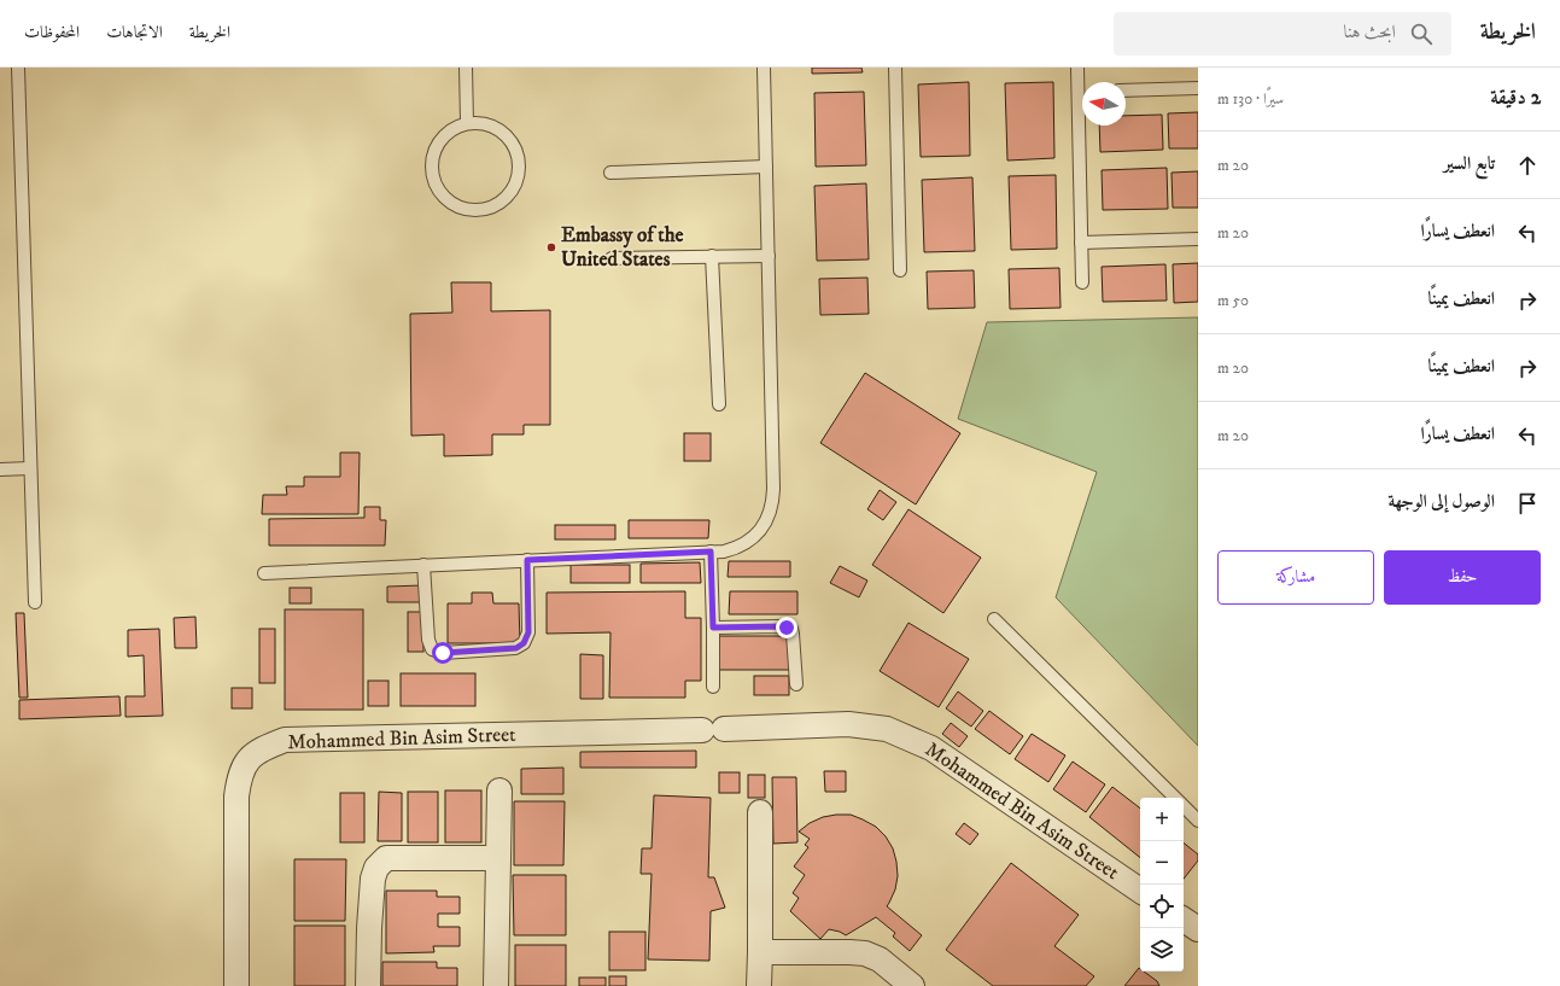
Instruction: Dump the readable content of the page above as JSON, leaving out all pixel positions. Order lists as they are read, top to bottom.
{
  "streets": {
    "street": ["Mohammed Bin Asim Street"]
  },
  "places": ["Embassy of the United States"],
  "north": "left",
  "page": {
    "header": "الخريطة",
    "search": "ابحث هنا",
    "nav": ["الخريطة", "الاتجاهات", "المحفوظات"],
    "heading": ["2 دقيقة", "سيرًا · 130 m"],
    "list": [
      ["تابع السير", "20 m"],
      ["انعطف يسارًا", "20 m"],
      ["انعطف يمينًا", "50 m"],
      ["انعطف يمينًا", "20 m"],
      ["انعطف يسارًا", "20 m"],
      "الوصول إلى الوجهة"
    ],
    "buttons": ["حفظ", "مشاركة"],
    "map_buttons": ["+", "−"]
  }
}
